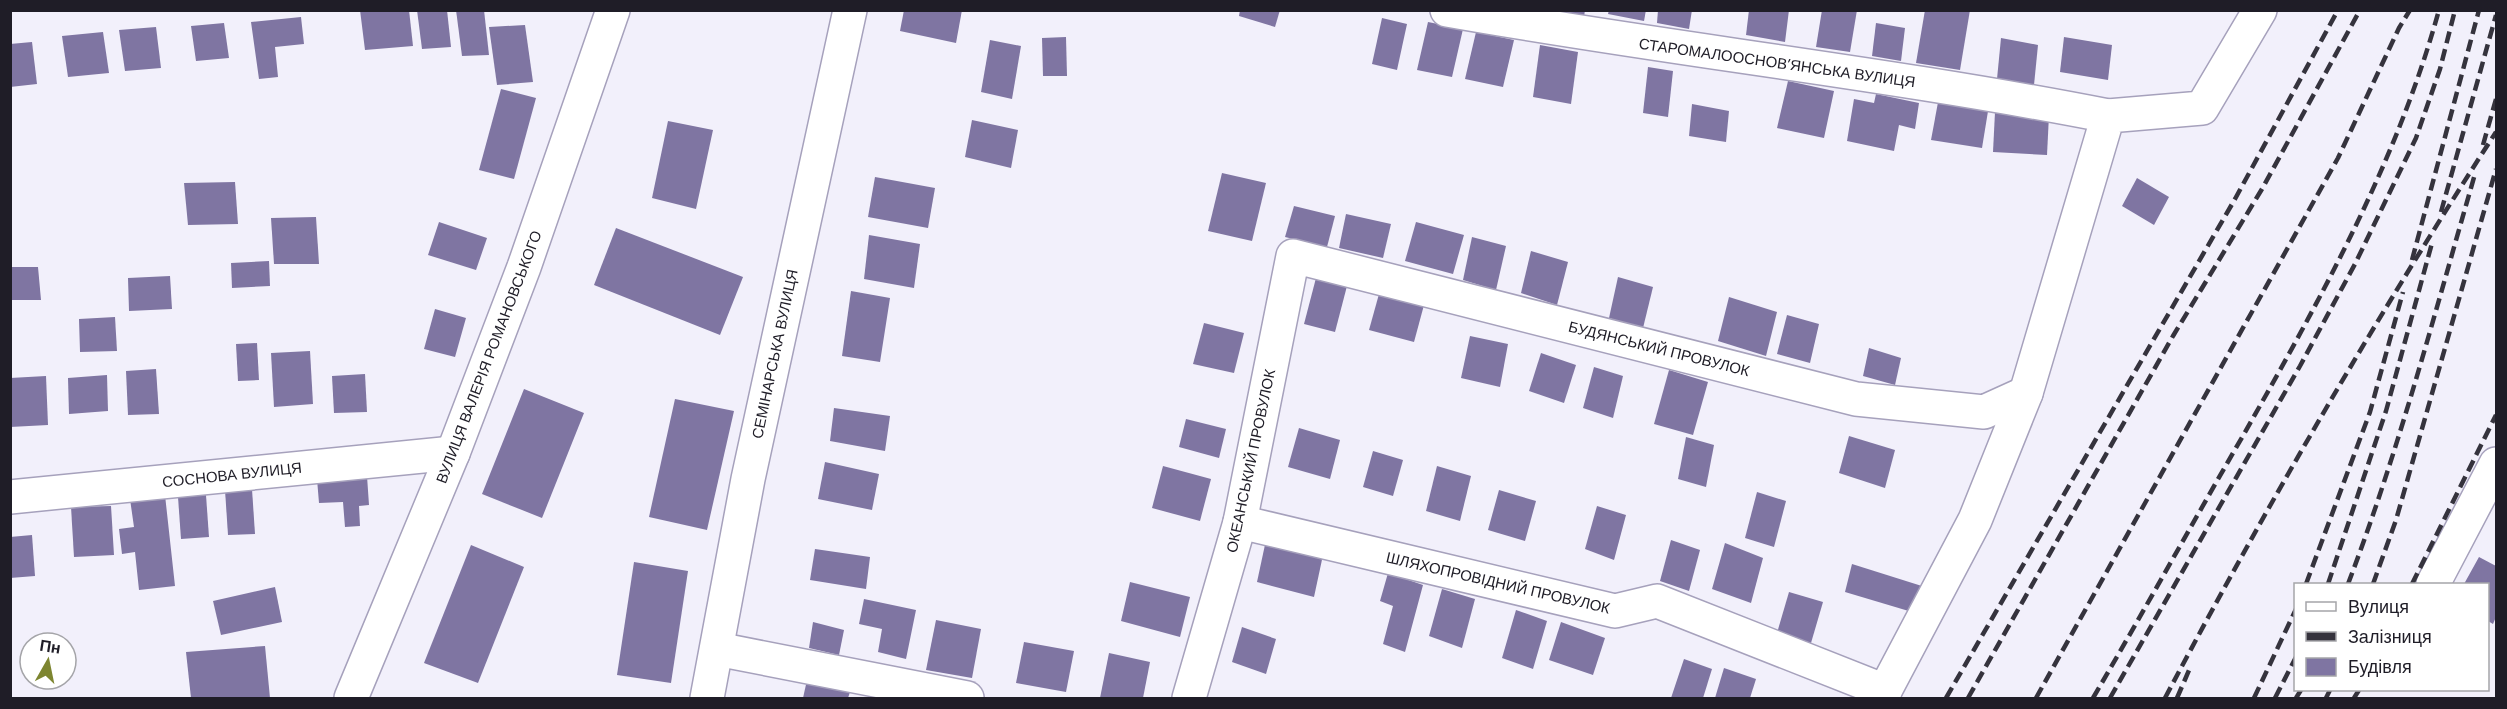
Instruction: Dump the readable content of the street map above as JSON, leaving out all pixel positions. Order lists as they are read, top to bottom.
{
  "streets": {
    "street": [
      "СТАРОМАЛООСНОВ’ЯНСЬКА ВУЛИЦЯ",
      "БУДЯНСЬКИЙ ПРОВУЛОК",
      "СЕМІНАРСЬКА ВУЛИЦЯ",
      "ВУЛИЦЯ ВАЛЕРІЯ РОМАНОВСЬКОГО",
      "ОКЕАНСЬКИЙ ПРОВУЛОК",
      "СОСНОВА ВУЛИЦЯ",
      "ШЛЯХОПРОВІДНИЙ ПРОВУЛОК"
    ]
  },
  "crossings": [
    ["БУДЯНСЬКИЙ ПРОВУЛОК", "ОКЕАНСЬКИЙ ПРОВУЛОК"],
    ["ВУЛИЦЯ ВАЛЕРІЯ РОМАНОВСЬКОГО", "СОСНОВА ВУЛИЦЯ"],
    ["ОКЕАНСЬКИЙ ПРОВУЛОК", "ШЛЯХОПРОВІДНИЙ ПРОВУЛОК"]
  ],
  "legend": ["Вулиця", "Залізниця", "Будівля"],
  "north": "top"
}
